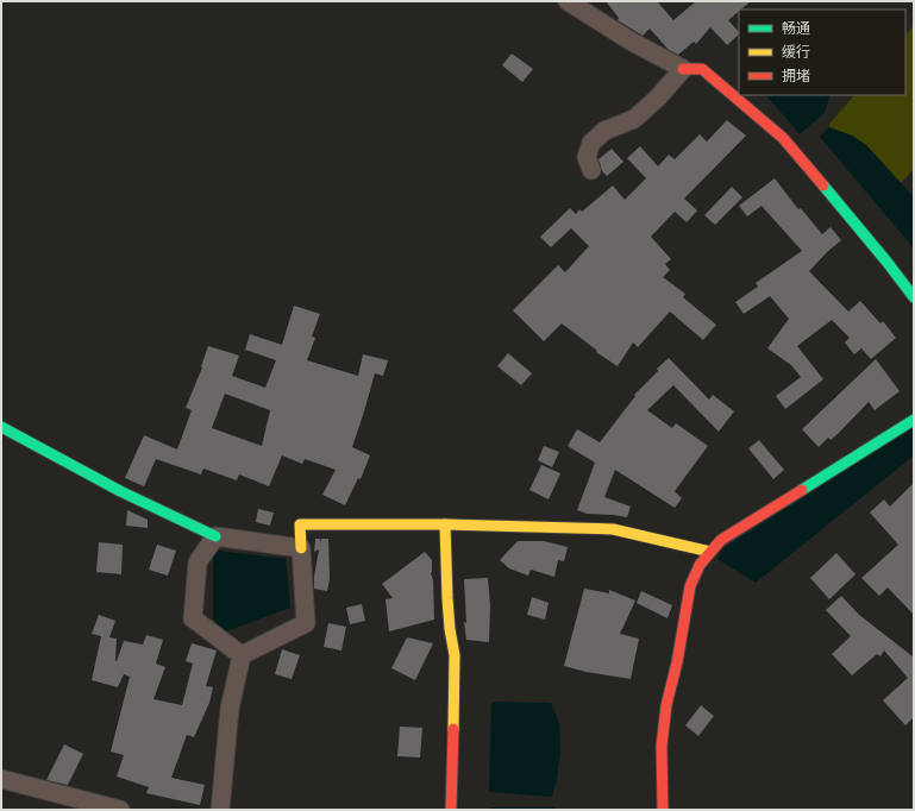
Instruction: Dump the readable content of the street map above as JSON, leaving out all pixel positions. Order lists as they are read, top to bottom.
{
  "legend": ["畅通", "缓行", "拥堵"]
}
